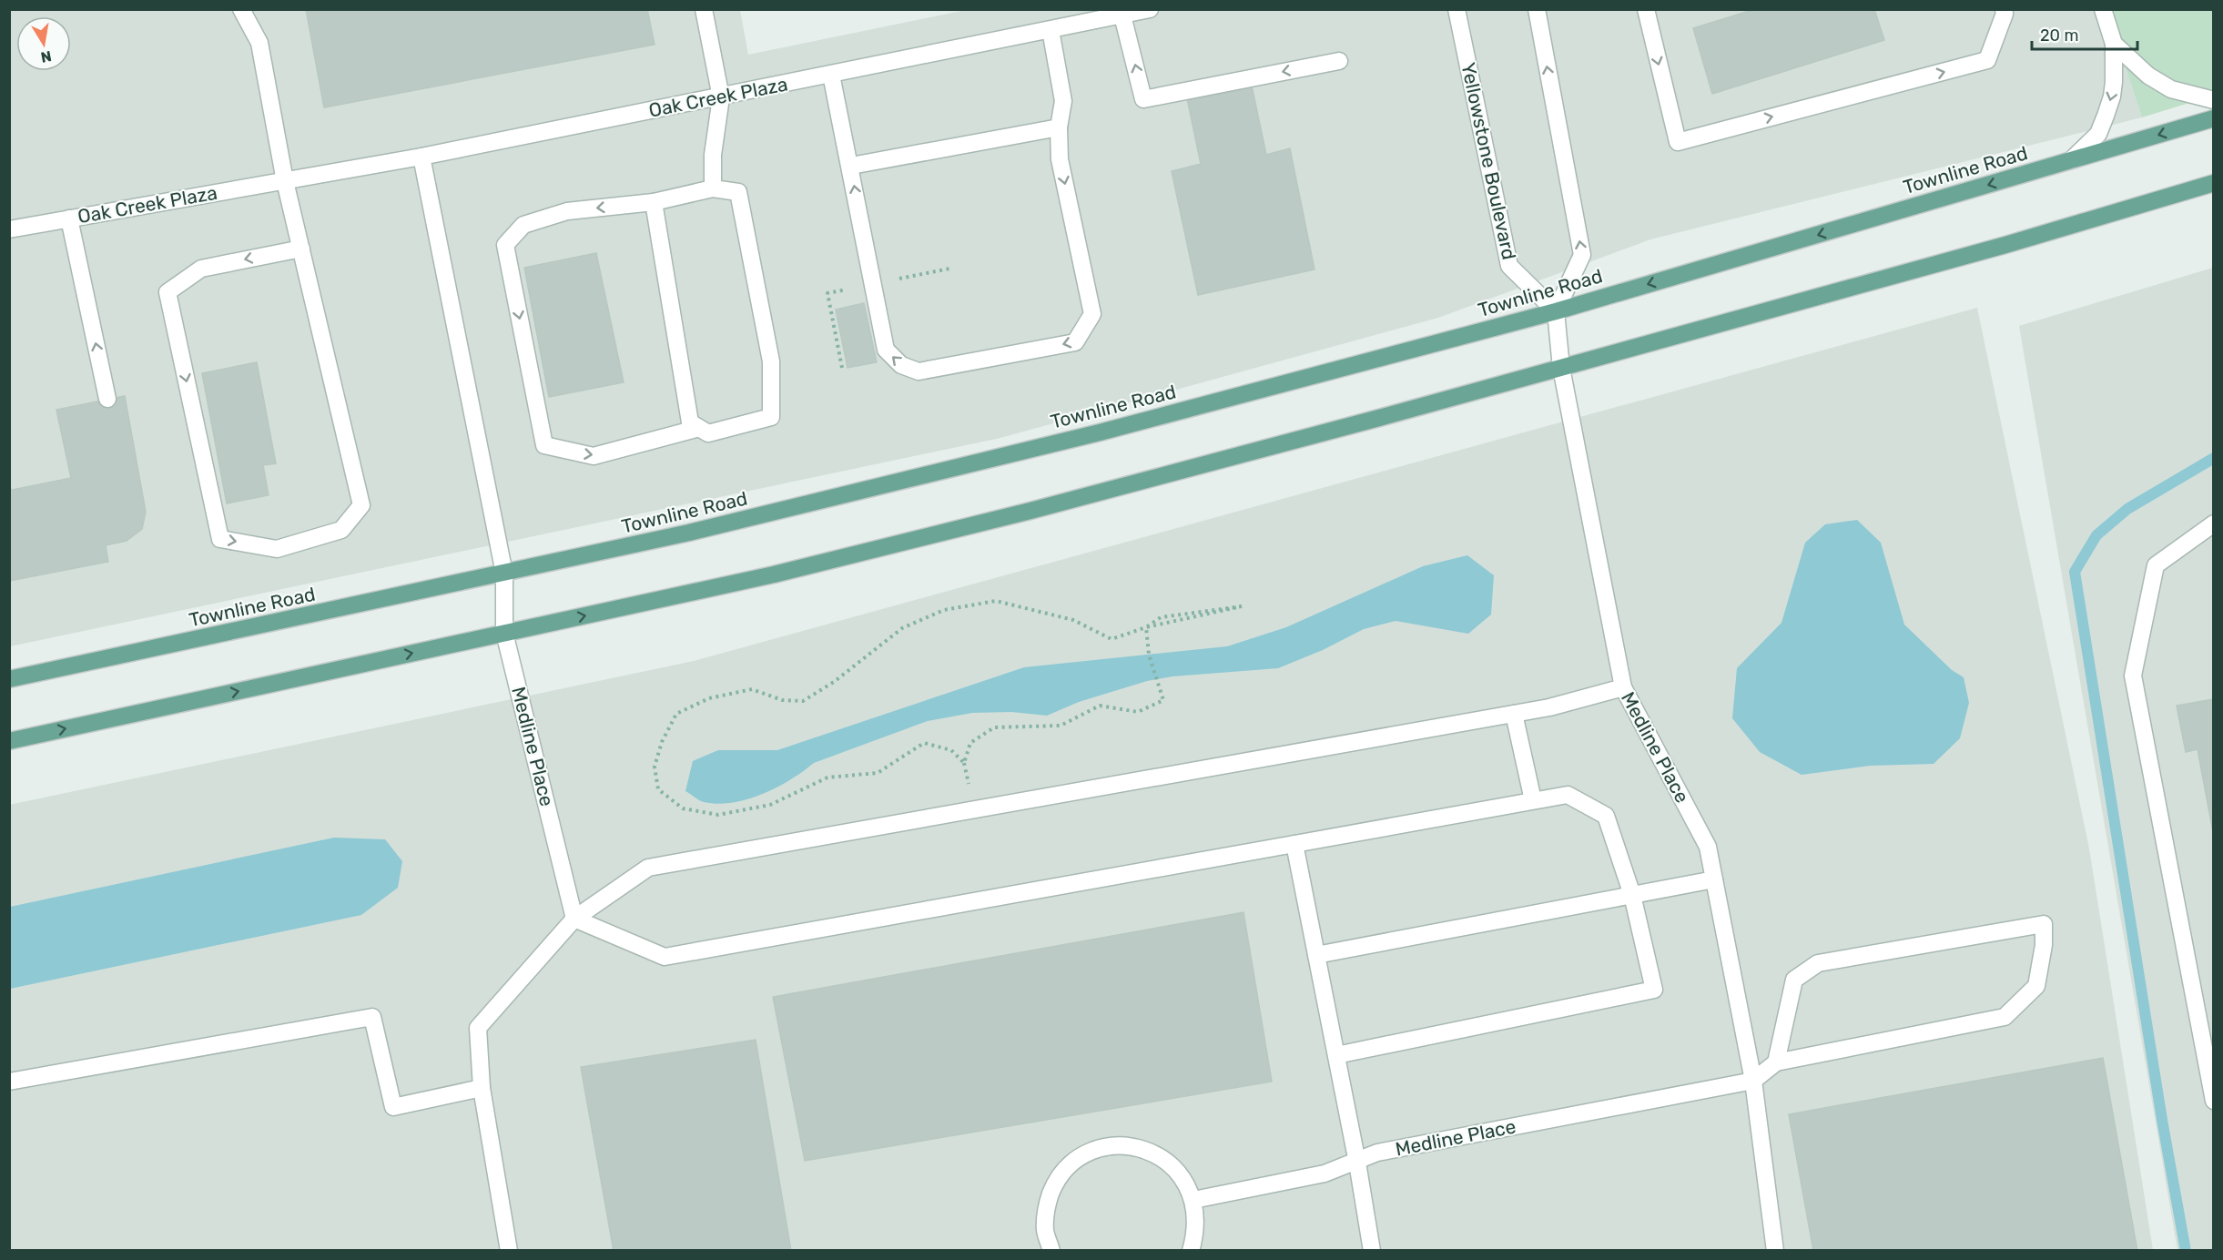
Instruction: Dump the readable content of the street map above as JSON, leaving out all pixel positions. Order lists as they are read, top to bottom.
{
  "streets": {
    "main road": ["Townline Road"],
    "street": ["Oak Creek Plaza", "Yellowstone Boulevard", "Medline Place"]
  },
  "crossings": [
    ["Oak Creek Plaza", "Medline Place"],
    ["Yellowstone Boulevard", "Townline Road"],
    ["Yellowstone Boulevard", "Medline Place"],
    ["Townline Road", "Medline Place"]
  ],
  "scale_bar": "20 m",
  "north": "bottom"
}
